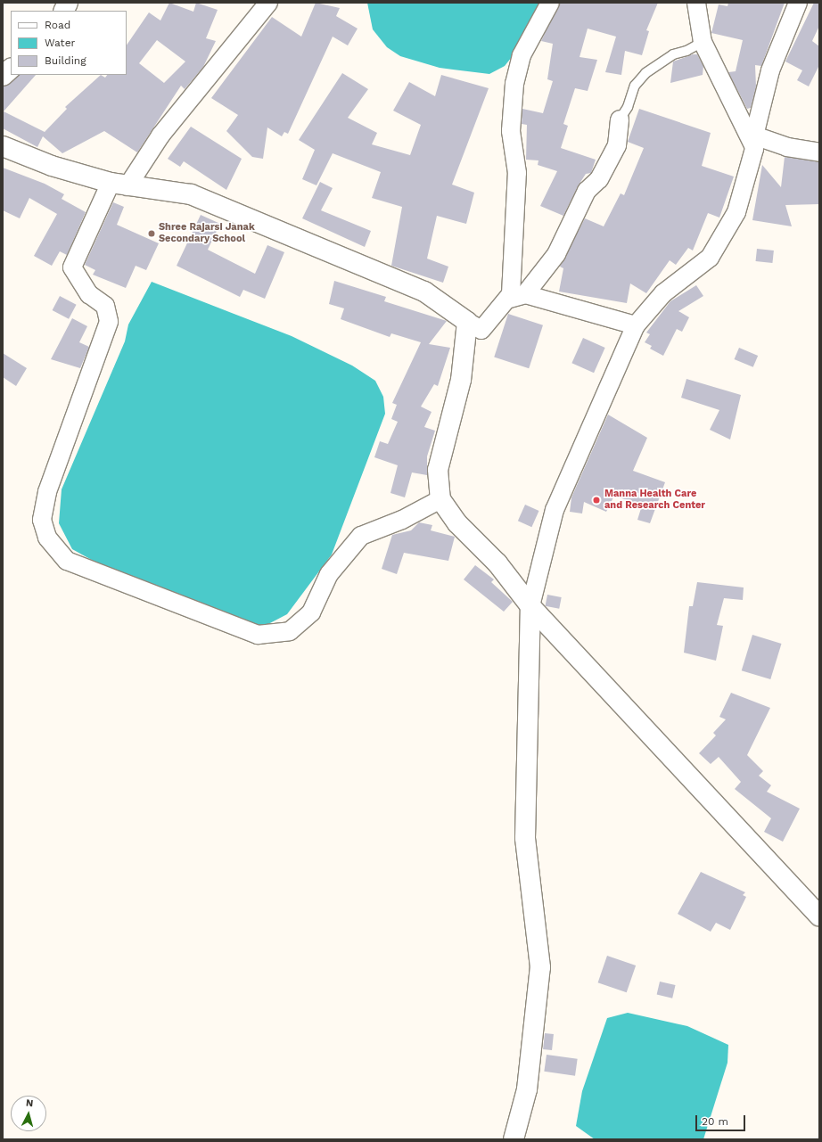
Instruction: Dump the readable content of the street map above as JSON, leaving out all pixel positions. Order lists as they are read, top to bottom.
{
  "places": ["Shree Rajarsi Janak Secondary School", "Manna Health Care and Research Center"],
  "legend": ["Road", "Water", "Building"],
  "scale_bar": "20 m",
  "north": "top"
}
